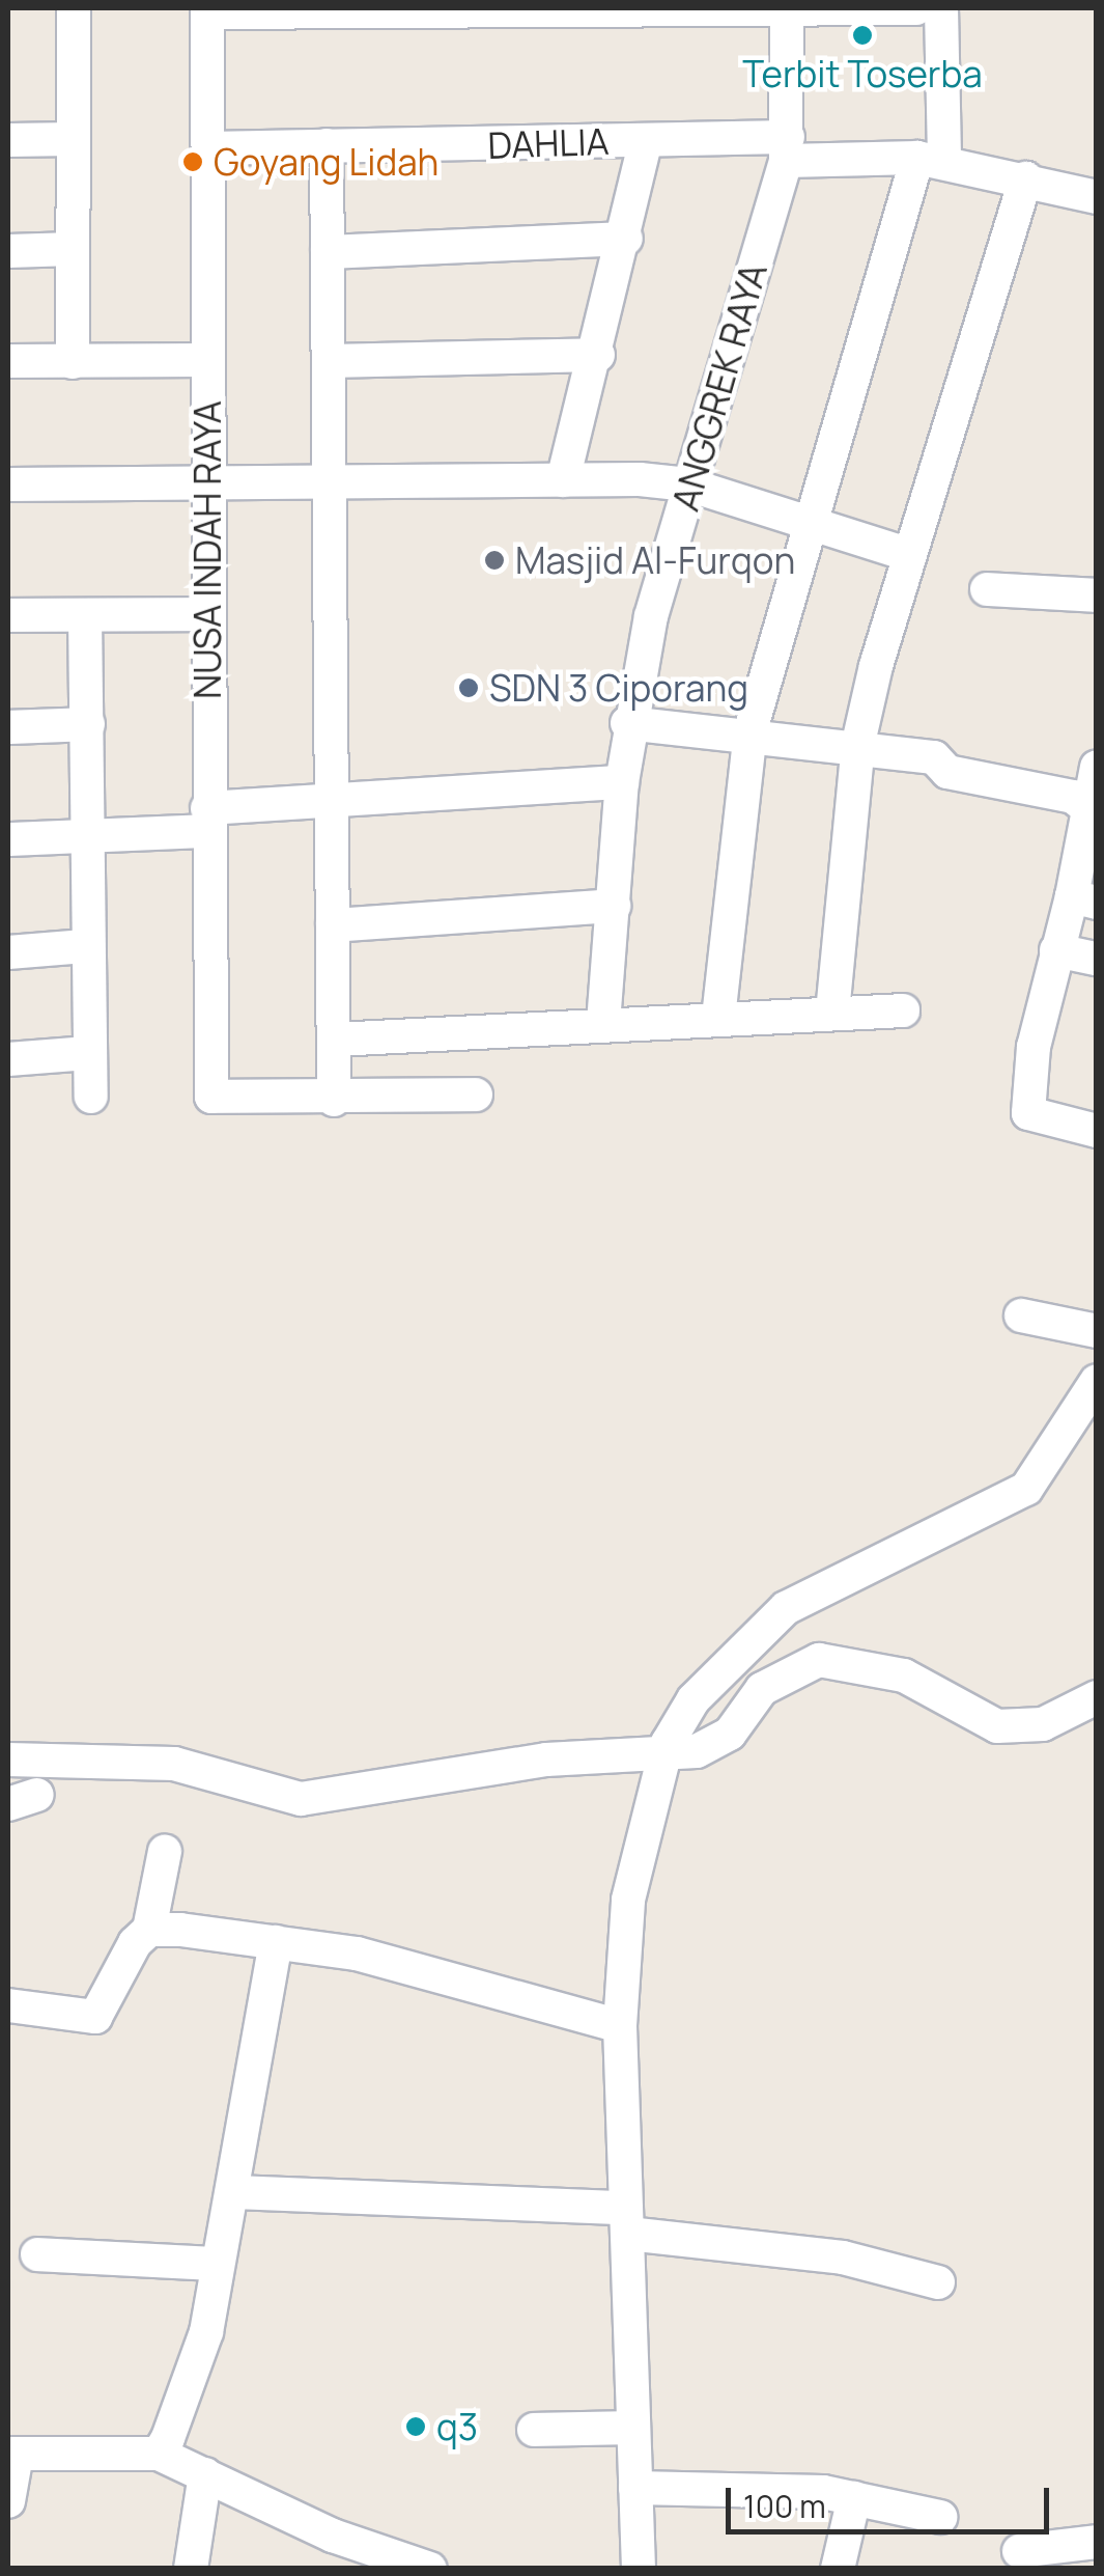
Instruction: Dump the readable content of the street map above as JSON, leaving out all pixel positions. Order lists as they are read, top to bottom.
{
  "streets": {
    "street": ["DAHLIA", "ANGGREK RAYA", "NUSA INDAH RAYA"]
  },
  "crossings": [
    ["DAHLIA", "ANGGREK RAYA"],
    ["DAHLIA", "NUSA INDAH RAYA"]
  ],
  "places": [
    "Terbit Toserba",
    "Goyang Lidah",
    "Masjid Al-Furqon",
    "SDN 3 Ciporang",
    "q3"
  ],
  "scale_bar": "100 m"
}
